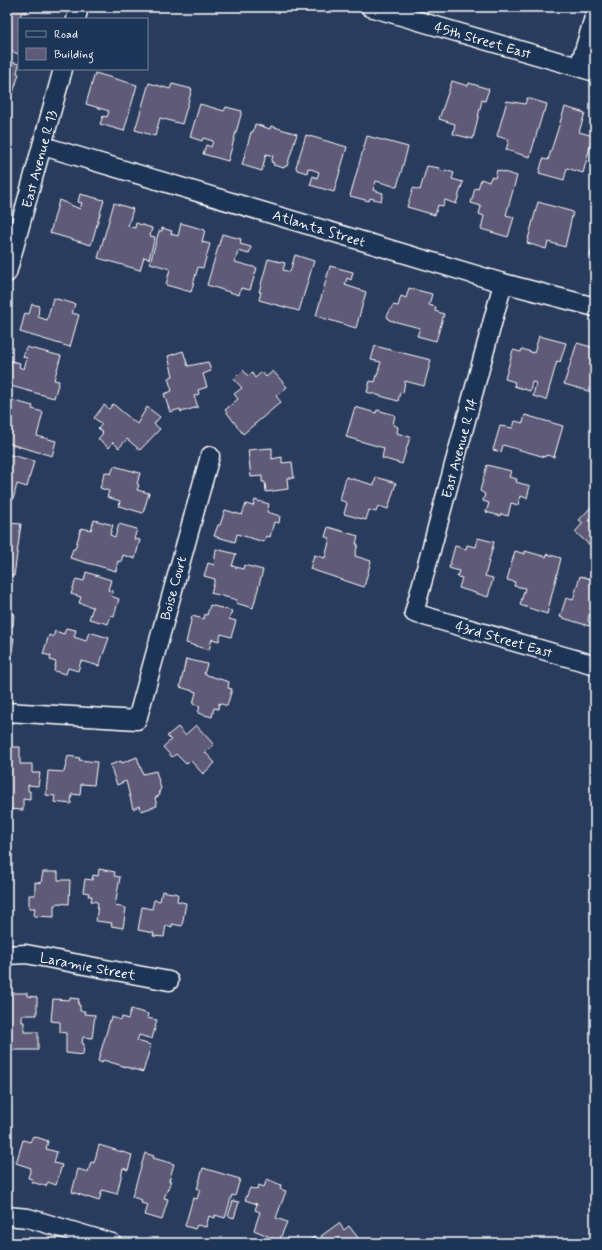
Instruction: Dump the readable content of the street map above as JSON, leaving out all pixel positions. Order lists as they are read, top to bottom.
{
  "streets": {
    "street": [
      "45th Street East",
      "East Avenue R 13",
      "Atlanta Street",
      "East Avenue R 14",
      "Boise Court",
      "43rd Street East",
      "Laramie Street"
    ]
  },
  "crossings": [
    ["East Avenue R 13", "Atlanta Street"],
    ["Atlanta Street", "East Avenue R 14"],
    ["East Avenue R 14", "43rd Street East"]
  ],
  "legend": ["Road", "Building"]
}
